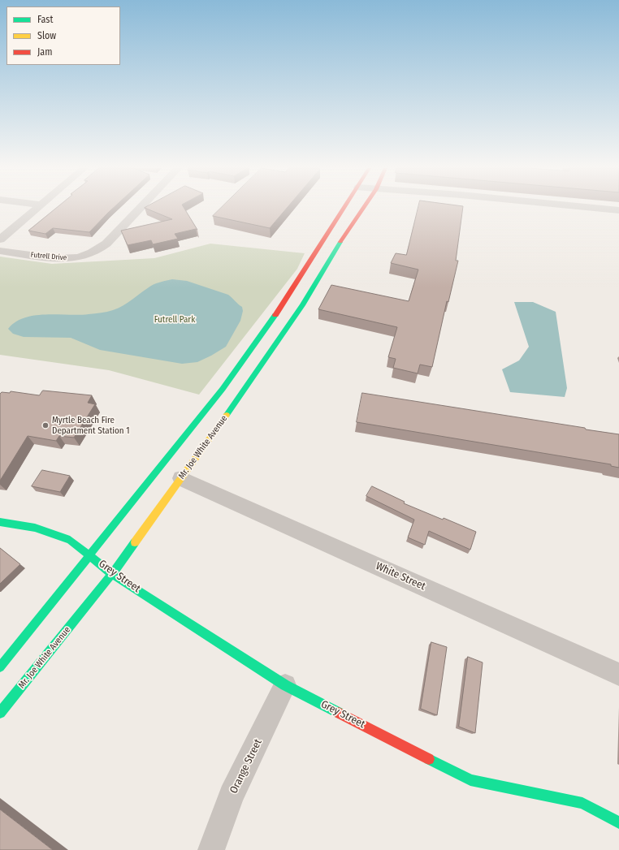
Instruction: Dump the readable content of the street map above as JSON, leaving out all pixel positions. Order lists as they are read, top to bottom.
{
  "streets": {
    "main road": ["Mr. Joe White Avenue", "Grey Street"],
    "street": ["Futrell Drive", "White Street", "Orange Street"]
  },
  "crossings": [
    ["Mr. Joe White Avenue", "Grey Street"],
    ["Mr. Joe White Avenue", "White Street"],
    ["Grey Street", "Orange Street"]
  ],
  "parks": ["Futrell Park"],
  "places": ["Myrtle Beach Fire Department Station 1"],
  "legend": ["Fast", "Slow", "Jam"]
}
